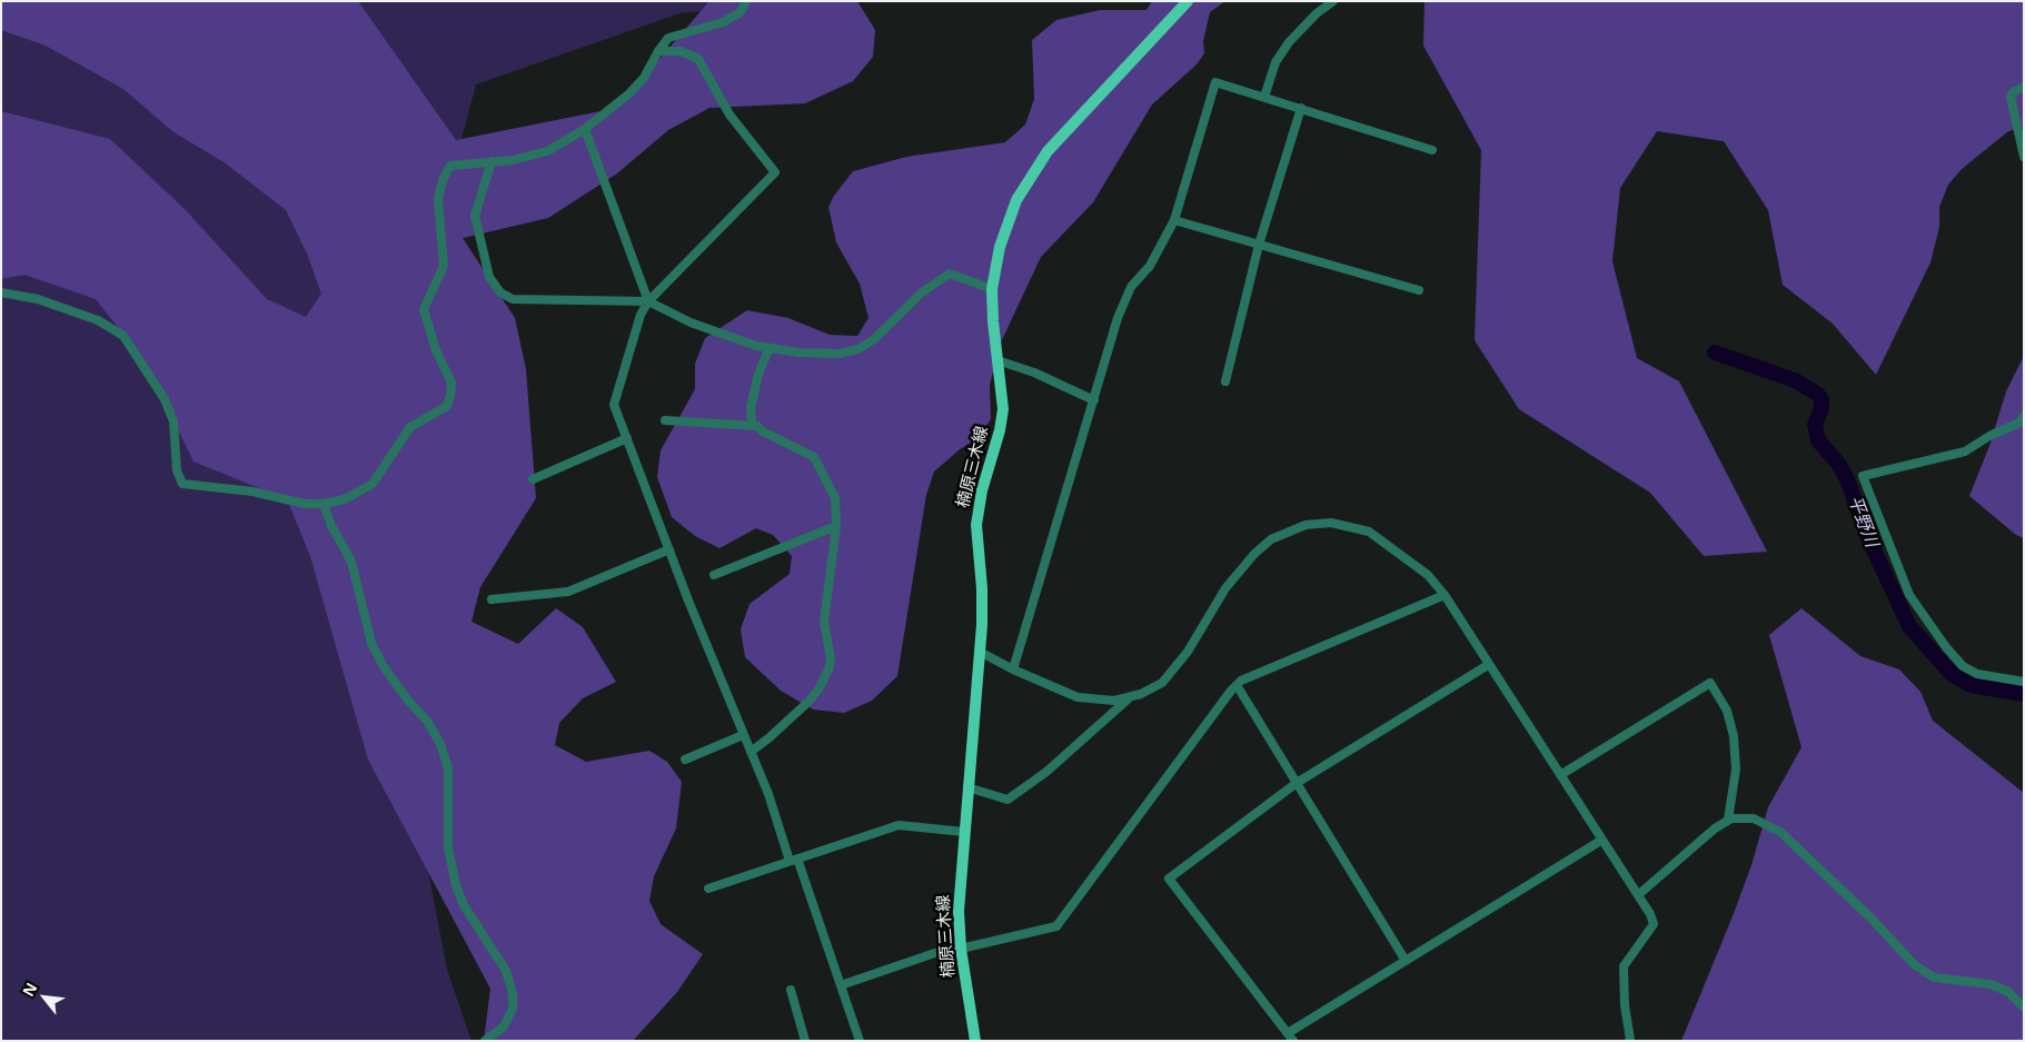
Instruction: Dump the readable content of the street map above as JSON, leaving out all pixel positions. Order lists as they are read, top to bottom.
{
  "streets": {
    "main road": ["楠原三木線"]
  },
  "water": ["平野川"],
  "north": "top left"
}
